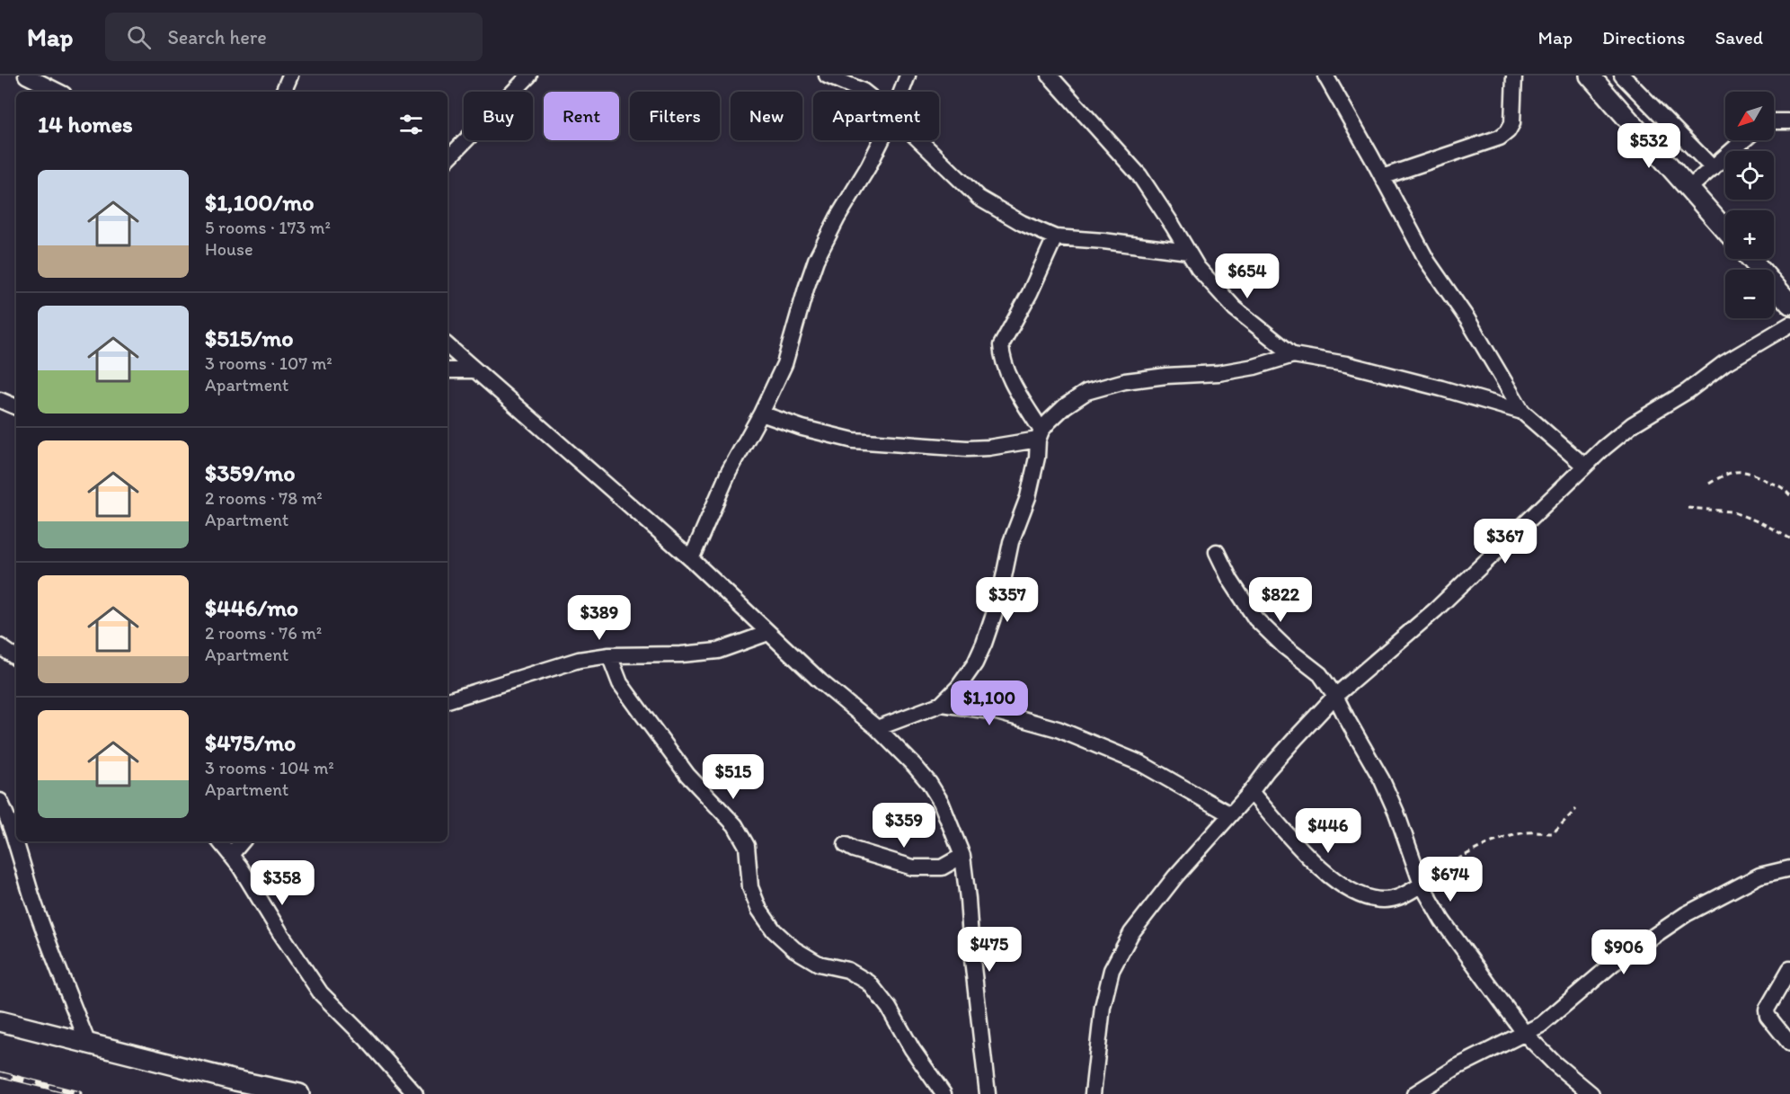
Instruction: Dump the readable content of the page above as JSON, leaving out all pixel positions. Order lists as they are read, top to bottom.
{
  "north": "bottom left",
  "page": {
    "header": "Map",
    "search": "Search here",
    "nav": ["Map", "Directions", "Saved"],
    "map_buttons": ["+", "−"],
    "chip": [
      "Buy",
      "Rent",
      "Filters",
      "New",
      "Apartment"
    ],
    "heading": "14 homes",
    "price": [
      "$532",
      "$654",
      "$367",
      "$357",
      "$822",
      "$389",
      "$1,100",
      "$515",
      "$359",
      "$446",
      "$674",
      "$358",
      "$475",
      "$906"
    ],
    "list": [
      {
        "name": "$1,100/mo",
        "note": "5 rooms · 173 m² · House"
      },
      {
        "name": "$515/mo",
        "note": "3 rooms · 107 m² · Apartment"
      },
      {
        "name": "$359/mo",
        "note": "2 rooms · 78 m² · Apartment"
      },
      {
        "name": "$446/mo",
        "note": "2 rooms · 76 m² · Apartment"
      },
      {
        "name": "$475/mo",
        "note": "3 rooms · 104 m² · Apartment"
      }
    ]
  }
}
